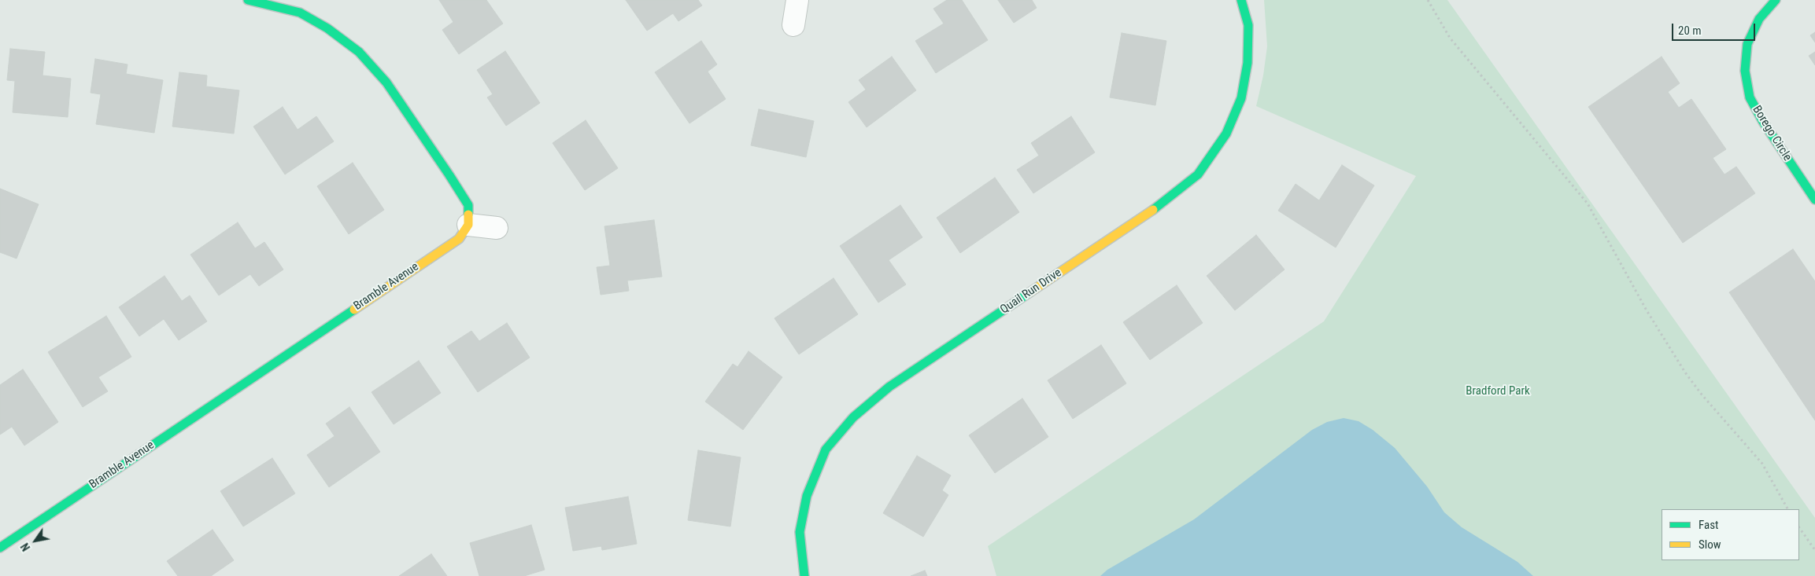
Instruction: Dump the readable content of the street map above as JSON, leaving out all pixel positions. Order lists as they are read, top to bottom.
{
  "streets": {
    "street": ["Borego Circle", "Bramble Avenue", "Quail Run Drive"]
  },
  "parks": ["Bradford Park"],
  "legend": ["Fast", "Slow"],
  "scale_bar": "20 m",
  "north": "bottom left"
}
